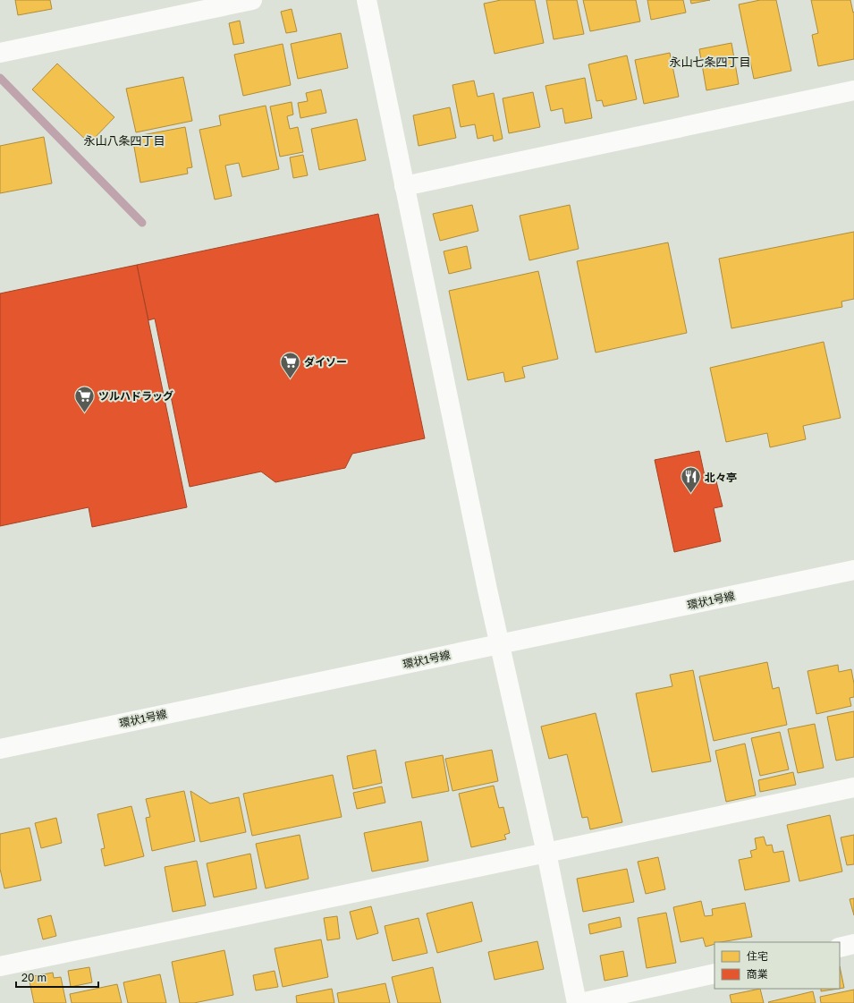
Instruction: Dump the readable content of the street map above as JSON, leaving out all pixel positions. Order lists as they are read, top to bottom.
{
  "streets": {
    "street": ["環状1号線"]
  },
  "districts": ["永山七条四丁目", "永山八条四丁目"],
  "places": {
    "supermarket": ["ダイソー", "ツルハドラッグ"],
    "restaurant": ["北々亭"]
  },
  "legend": ["住宅", "商業"],
  "scale_bar": "20 m"
}
